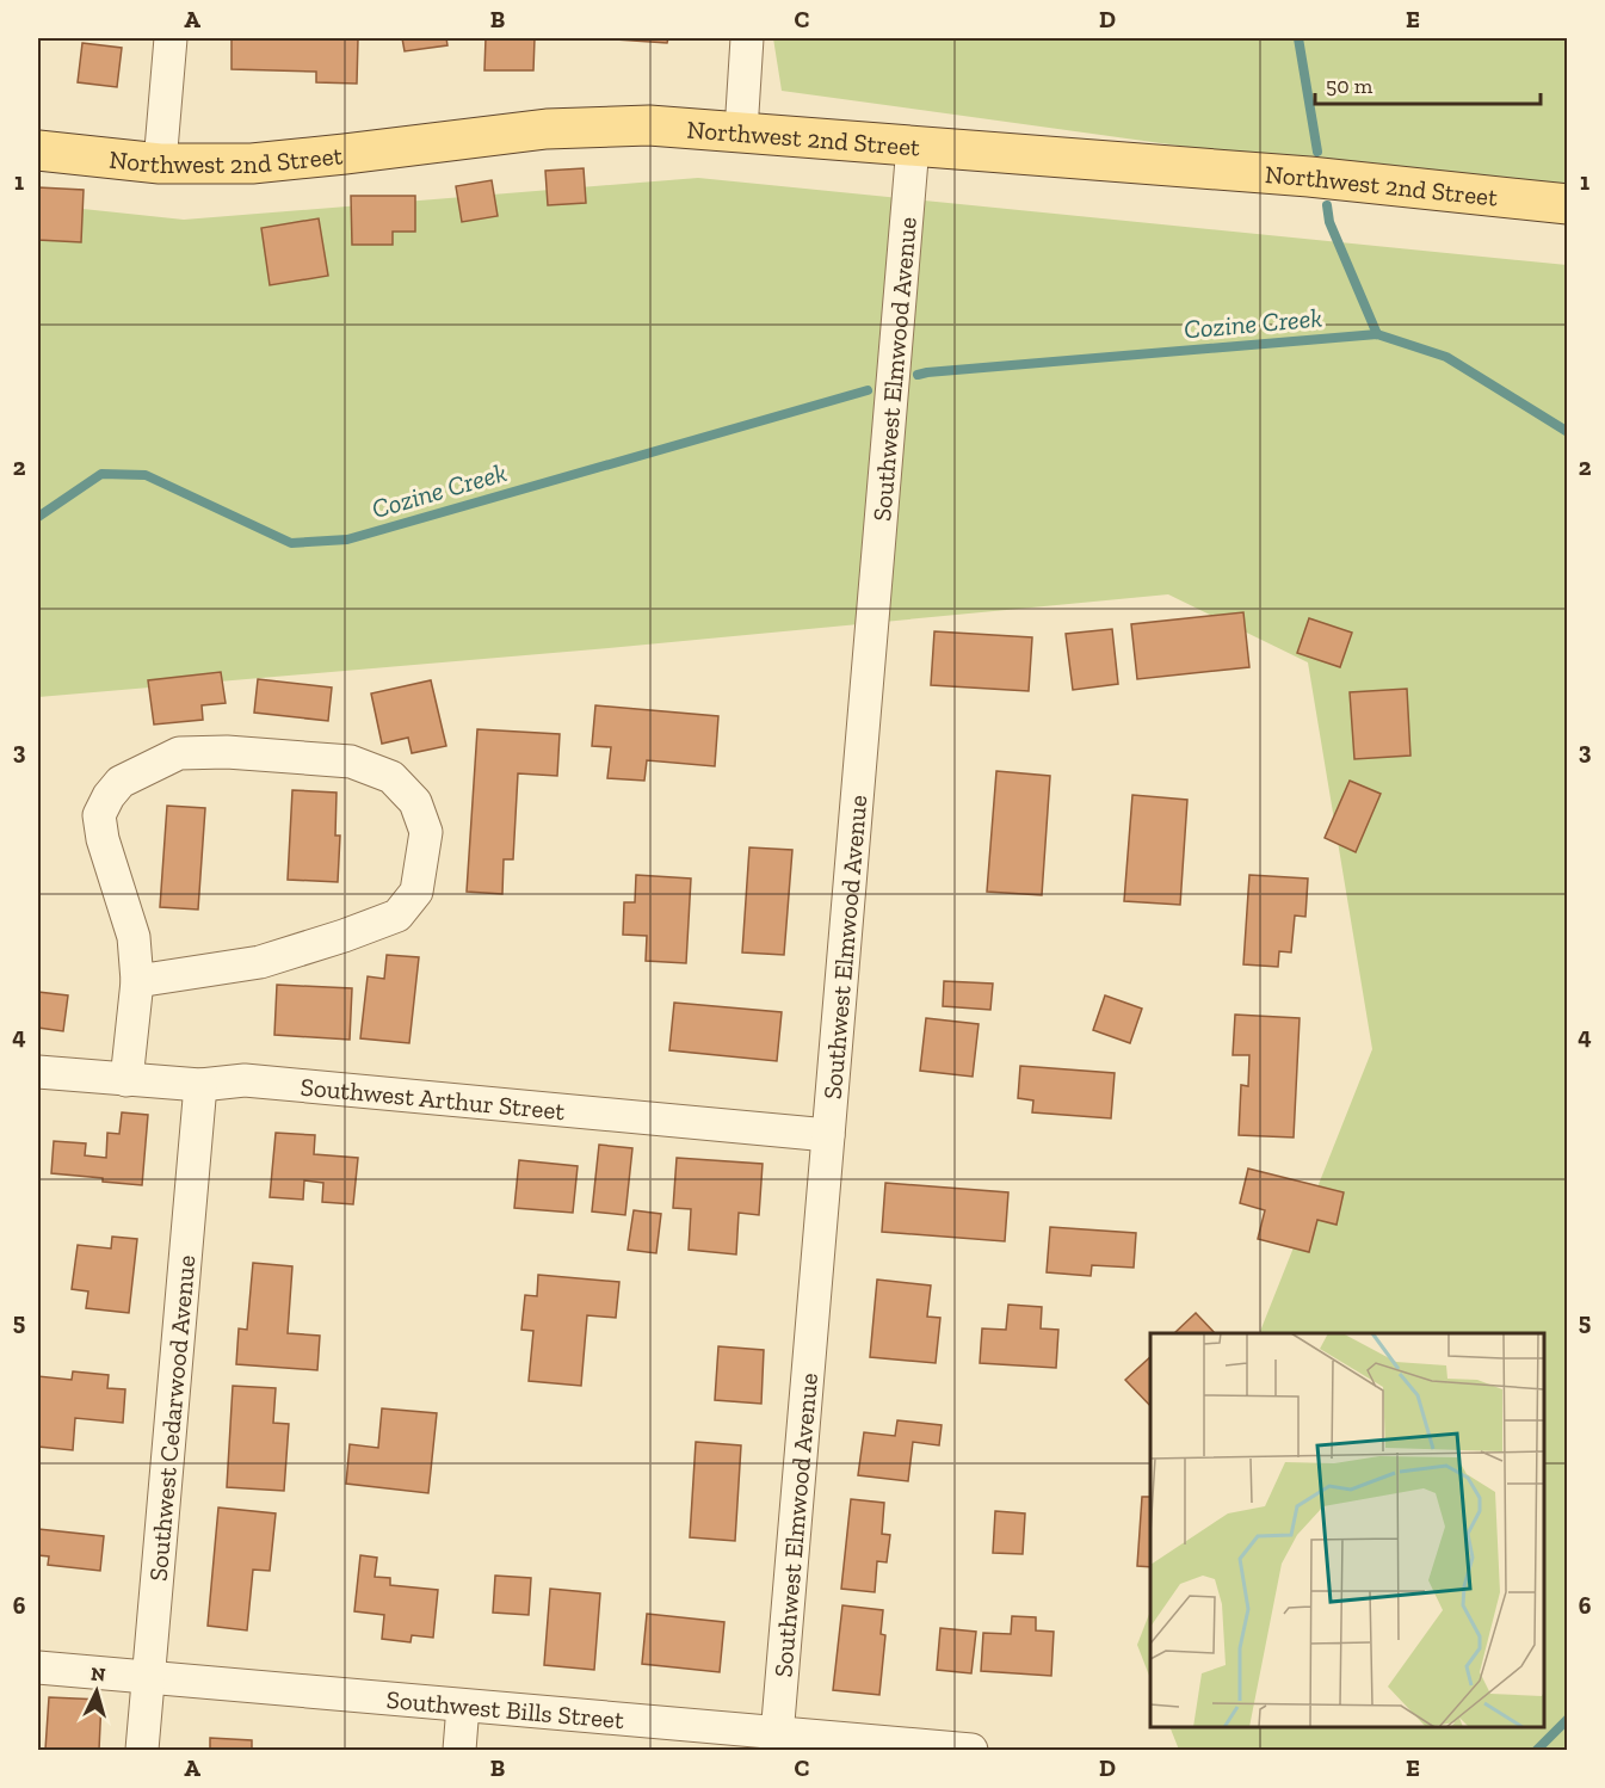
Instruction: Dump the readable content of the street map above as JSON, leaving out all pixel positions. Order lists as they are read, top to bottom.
{
  "streets": {
    "main road": ["Northwest 2nd Street"],
    "street": [
      "Southwest Elmwood Avenue",
      "Southwest Arthur Street",
      "Southwest Cedarwood Avenue",
      "Southwest Bills Street"
    ]
  },
  "crossings": [
    ["Northwest 2nd Street", "Southwest Elmwood Avenue"],
    ["Southwest Elmwood Avenue", "Southwest Arthur Street"],
    ["Southwest Elmwood Avenue", "Southwest Bills Street"],
    ["Southwest Arthur Street", "Southwest Cedarwood Avenue"],
    ["Southwest Cedarwood Avenue", "Southwest Bills Street"]
  ],
  "water": ["Cozine Creek"],
  "scale_bar": "50 m",
  "north": "top",
  "grid": {
    "columns": [
      "A",
      "B",
      "C",
      "D",
      "E"
    ],
    "rows": [
      "1",
      "2",
      "3",
      "4",
      "5",
      "6"
    ]
  }
}
